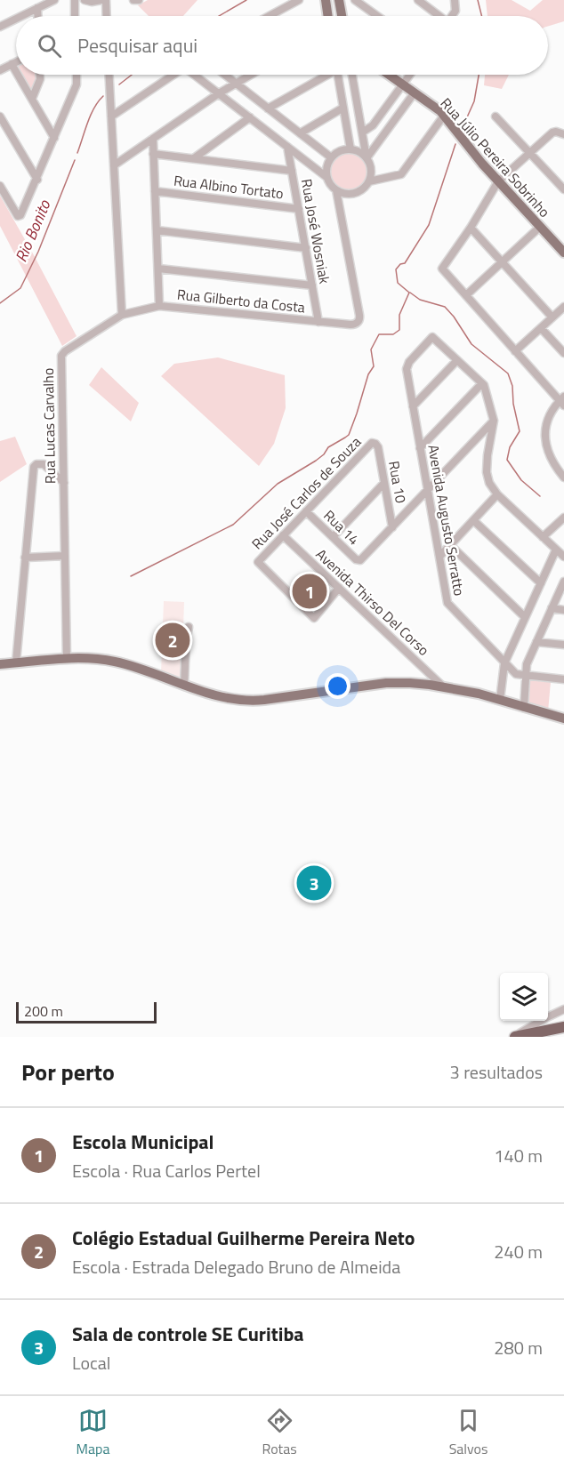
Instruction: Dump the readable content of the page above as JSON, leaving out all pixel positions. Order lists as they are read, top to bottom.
{
  "streets": {
    "main road": ["Rua Júlio Pereira Sobrinho"],
    "street": [
      "Rua Albino Tortato",
      "Rua José Wosniak",
      "Rua Gilberto da Costa",
      "Rua Lucas Carvalho",
      "Rua 10",
      "Rua José Carlos de Souza",
      "Avenida Augusto Serratto",
      "Rua 14",
      "Avenida Thirso Del Corso"
    ]
  },
  "crossings": [
    ["Rua Albino Tortato", "Rua José Wosniak"],
    ["Rua José Wosniak", "Rua Gilberto da Costa"],
    ["Rua Gilberto da Costa", "Rua Lucas Carvalho"],
    ["Rua 10", "Rua José Carlos de Souza"],
    ["Rua 10", "Rua 14"],
    ["Rua José Carlos de Souza", "Rua 14"],
    ["Rua José Carlos de Souza", "Avenida Thirso Del Corso"]
  ],
  "water": ["Rio Bonito"],
  "scale_bar": "200 m",
  "page": {
    "search": "Pesquisar aqui",
    "pins": ["1", "2", "3"],
    "scale": "200 m",
    "heading": ["Por perto", "3 resultados"],
    "list": [
      {
        "mark": "1",
        "name": "Escola Municipal",
        "note": "Escola · Rua Carlos Pertel",
        "value": "140 m"
      },
      {
        "mark": "2",
        "name": "Colégio Estadual Guilherme Pereira Neto",
        "note": "Escola · Estrada Delegado Bruno de Almeida",
        "value": "240 m"
      },
      {
        "mark": "3",
        "name": "Sala de controle SE Curitiba",
        "note": "Local",
        "value": "280 m"
      }
    ],
    "nav": ["Mapa", "Rotas", "Salvos"]
  }
}
